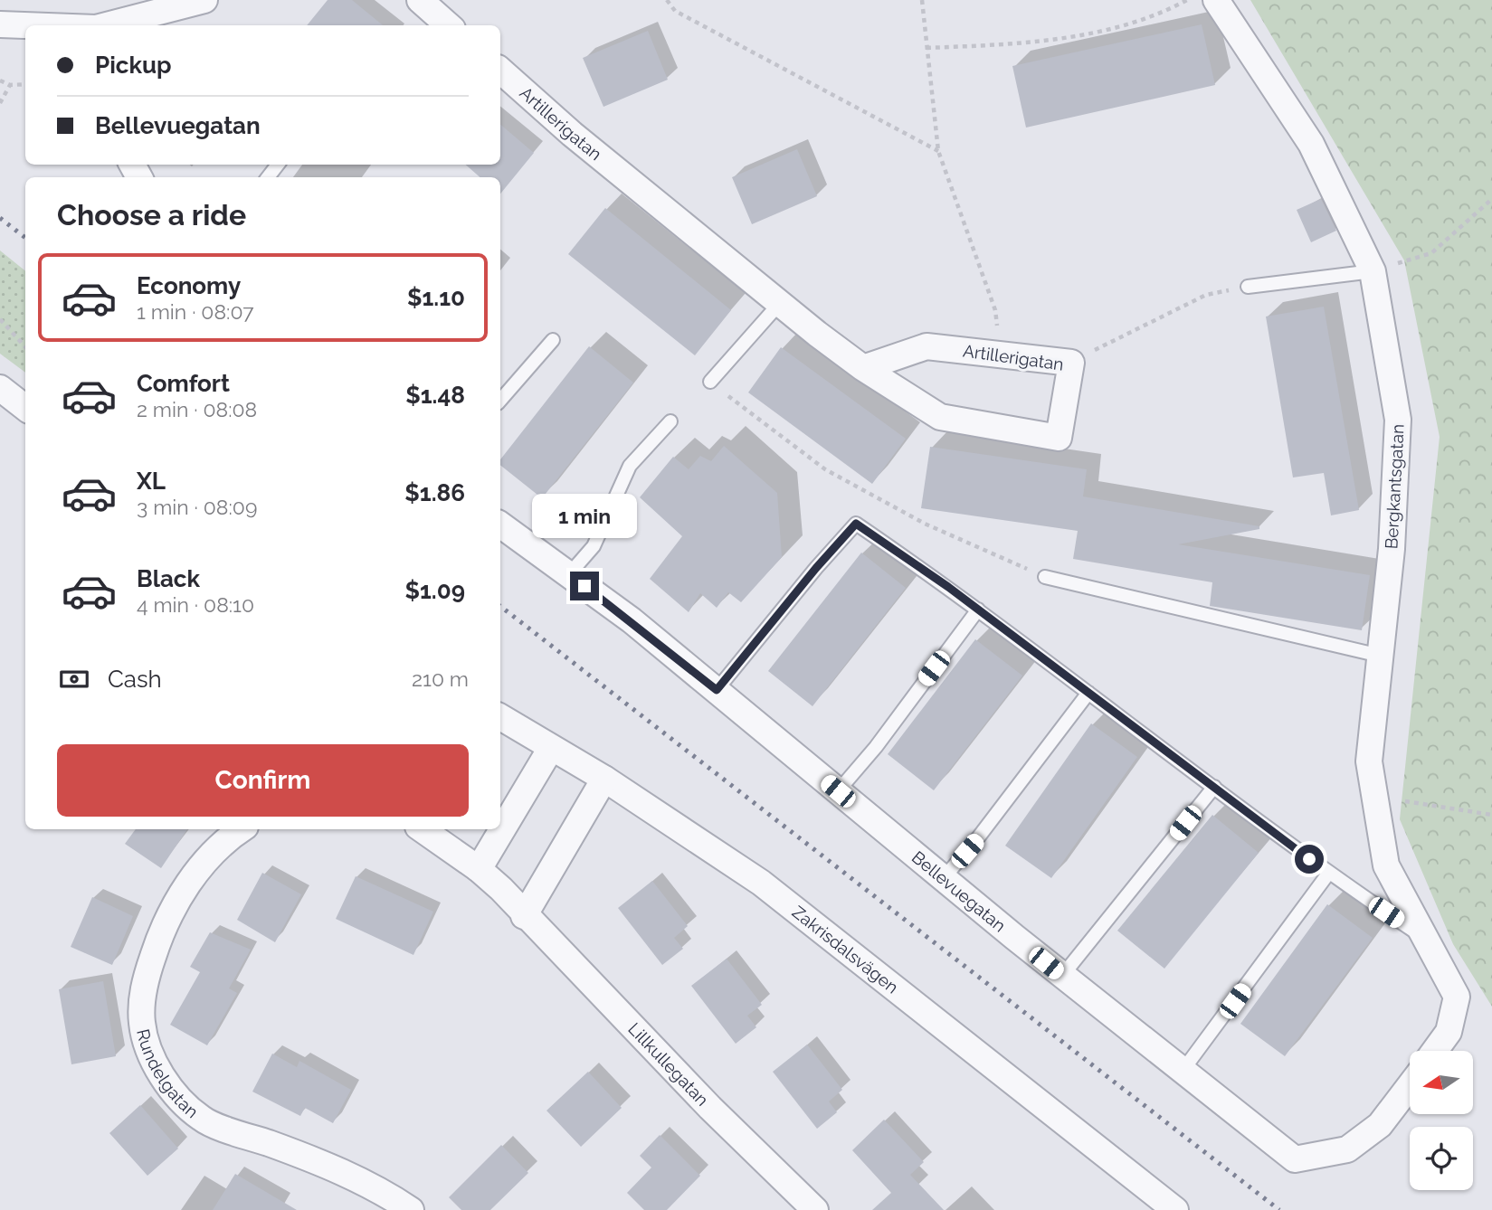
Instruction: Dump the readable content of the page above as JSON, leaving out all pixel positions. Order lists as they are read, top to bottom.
{
  "streets": {
    "street": [
      "Artillerigatan",
      "Bergkantsgatan",
      "Bellevuegatan",
      "Zakrisdalsvägen",
      "Lillkullegatan",
      "Rundelgatan"
    ]
  },
  "north": "left",
  "page": {
    "banner": ["Pickup", "Bellevuegatan"],
    "heading": "Choose a ride",
    "list": [
      {
        "name": "Economy",
        "note": "1 min · 08:07",
        "value": "$1.10"
      },
      {
        "name": "Comfort",
        "note": "2 min · 08:08",
        "value": "$1.48"
      },
      {
        "name": "XL",
        "note": "3 min · 08:09",
        "value": "$1.86"
      },
      {
        "name": "Black",
        "note": "4 min · 08:10",
        "value": "$1.09"
      }
    ],
    "bubble": "1 min",
    "pay": ["Cash", "210 m"],
    "buttons": "Confirm"
  }
}
